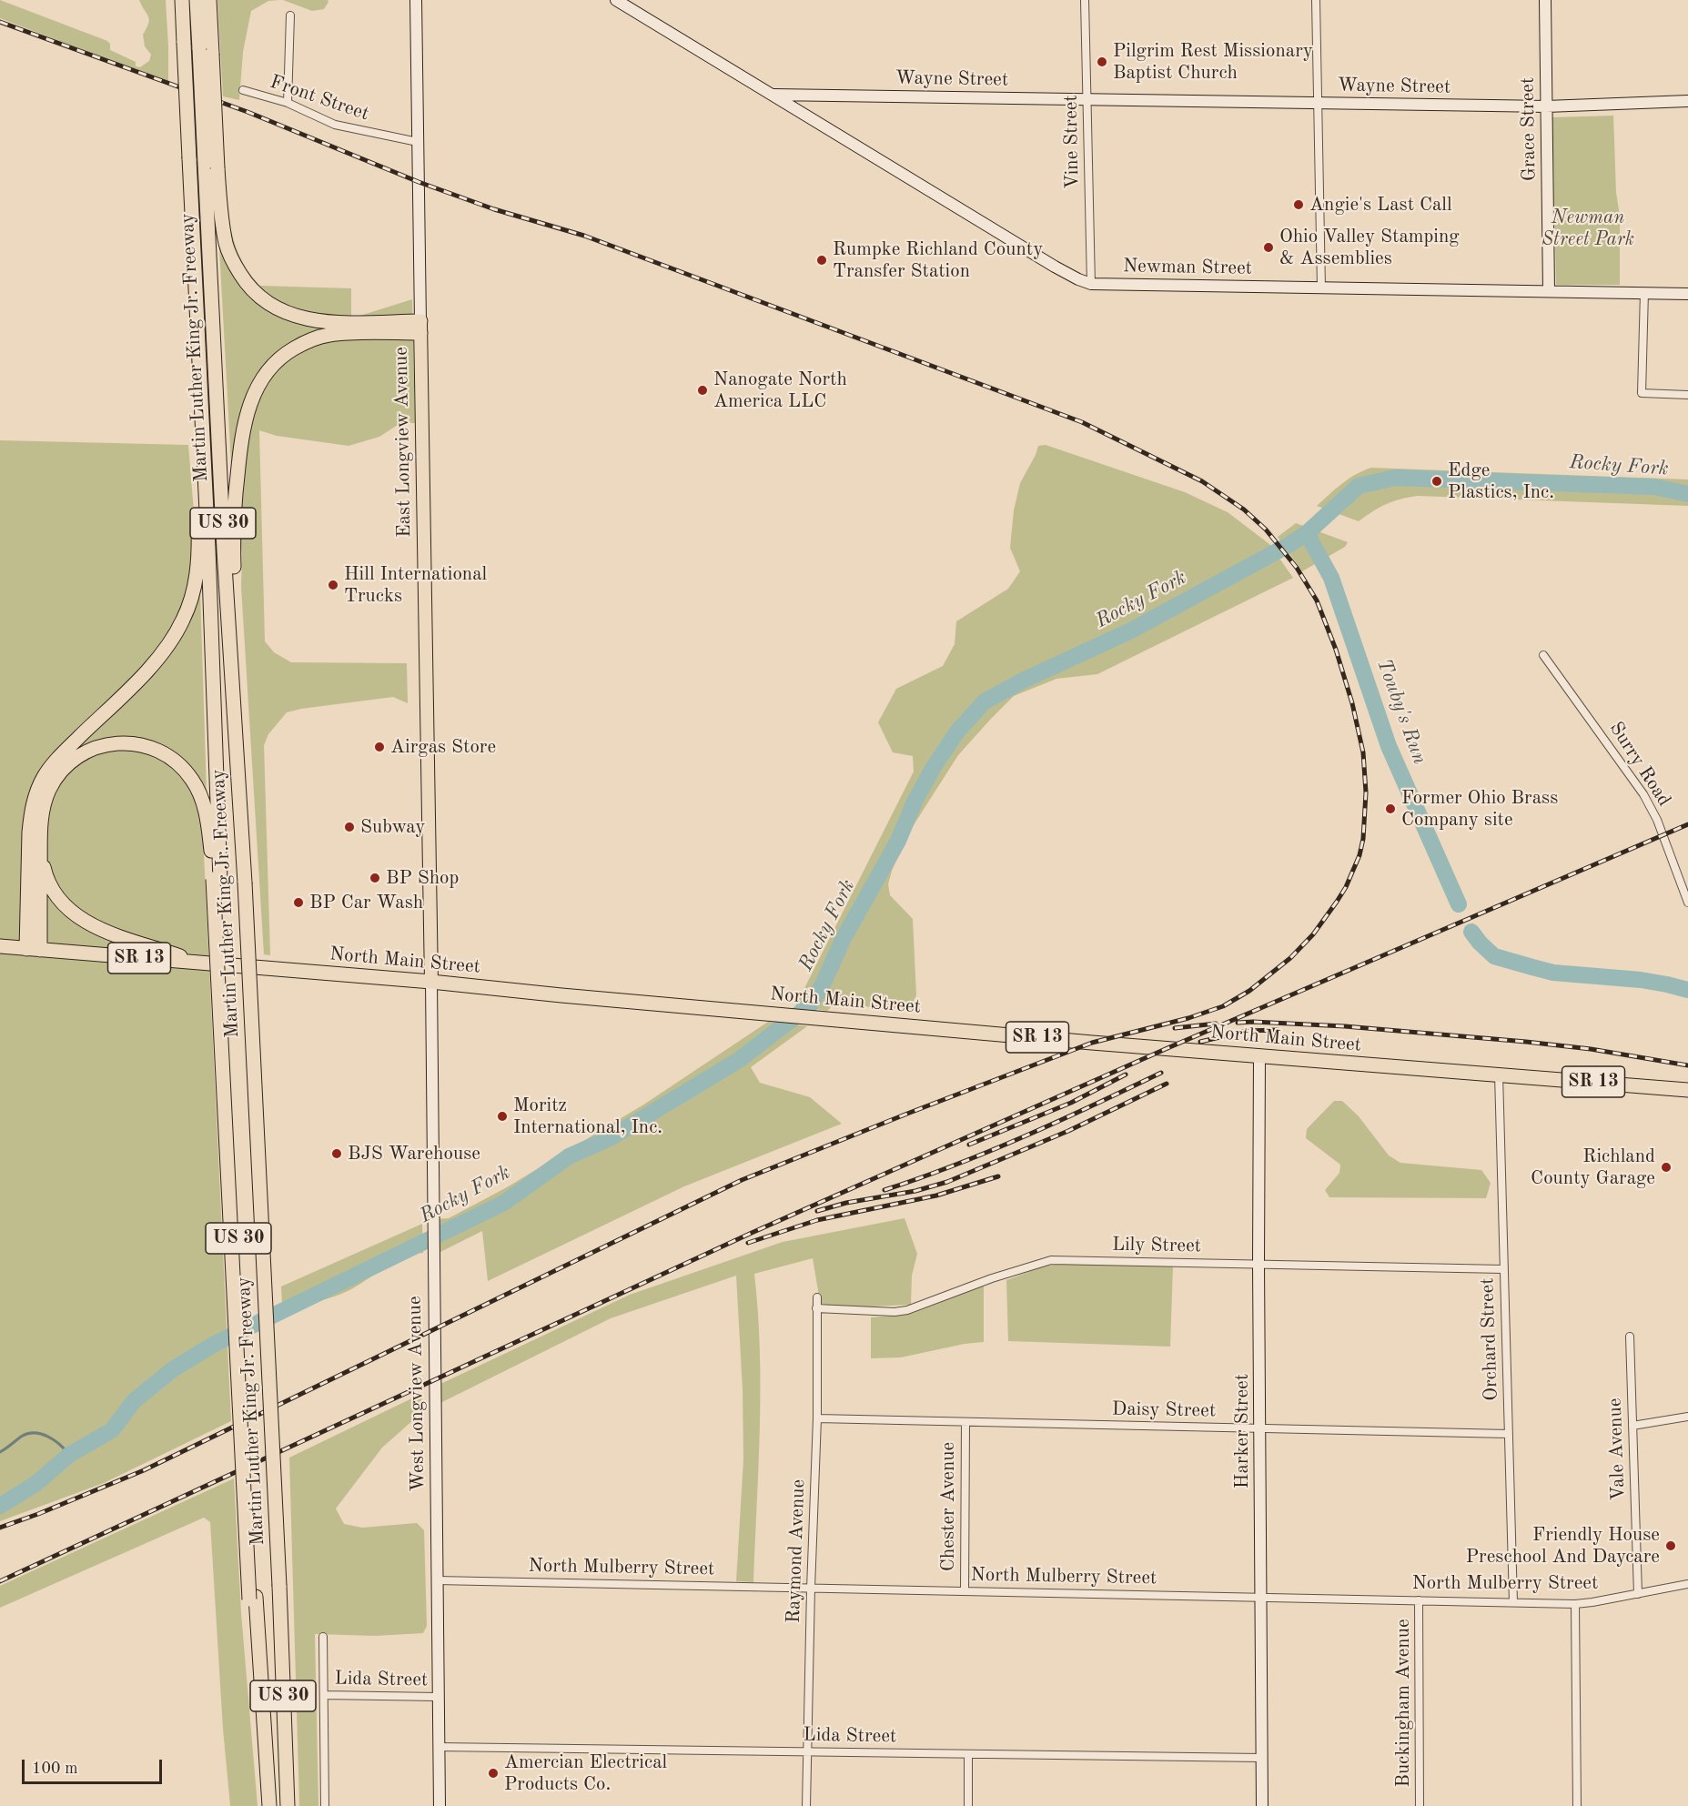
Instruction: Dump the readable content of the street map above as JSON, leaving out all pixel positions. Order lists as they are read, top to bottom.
{
  "streets": {
    "highway": [
      "Martin Luther King Jr. Freeway",
      "US 30",
      "SR 13",
      "North Main Street"
    ],
    "main road": ["East Longview Avenue"],
    "street": [
      "Wayne Street",
      "Front Street",
      "Grace Street",
      "Vine Street",
      "Newman Street",
      "Surry Road",
      "Lily Street",
      "Orchard Street",
      "West Longview Avenue",
      "Daisy Street",
      "Harker Street",
      "Vale Avenue",
      "Chester Avenue",
      "Raymond Avenue",
      "North Mulberry Street",
      "Lida Street",
      "Buckingham Avenue"
    ]
  },
  "crossings": [
    ["Wayne Street", "Grace Street"],
    ["Wayne Street", "Vine Street"],
    ["Wayne Street", "Newman Street"],
    ["Front Street", "East Longview Avenue"],
    ["Grace Street", "Newman Street"],
    ["Vine Street", "Newman Street"],
    ["East Longview Avenue", "North Main Street"],
    ["East Longview Avenue", "West Longview Avenue"],
    ["North Main Street", "Orchard Street"],
    ["North Main Street", "West Longview Avenue"],
    ["North Main Street", "Harker Street"],
    ["Lily Street", "Orchard Street"],
    ["Lily Street", "Harker Street"],
    ["Lily Street", "Raymond Avenue"],
    ["Orchard Street", "Daisy Street"],
    ["Orchard Street", "North Mulberry Street"],
    ["West Longview Avenue", "North Mulberry Street"],
    ["West Longview Avenue", "Lida Street"],
    ["Daisy Street", "Harker Street"],
    ["Daisy Street", "Chester Avenue"],
    ["Daisy Street", "Raymond Avenue"],
    ["Harker Street", "North Mulberry Street"],
    ["Harker Street", "Lida Street"],
    ["Vale Avenue", "North Mulberry Street"],
    ["Chester Avenue", "North Mulberry Street"],
    ["Raymond Avenue", "North Mulberry Street"],
    ["Raymond Avenue", "Lida Street"],
    ["North Mulberry Street", "Buckingham Avenue"]
  ],
  "water": ["Rocky Fork", "Touby's Run"],
  "parks": ["Newman Street Park"],
  "places": [
    "Pilgrim Rest Missionary Baptist Church",
    "Angie's Last Call",
    "Ohio Valley Stamping & Assemblies",
    "Rumpke Richland County Transfer Station",
    "Nanogate North America LLC",
    "Edge Plastics, Inc.",
    "Hill International Trucks",
    "Airgas Store",
    "Former Ohio Brass Company site",
    "Subway",
    "BP Shop",
    "BP Car Wash",
    "Moritz International, Inc.",
    "BJS Warehouse",
    "Richland County Garage",
    "Friendly House Preschool And Daycare",
    "Amercian Electrical Products Co."
  ],
  "scale_bar": "100 m"
}
